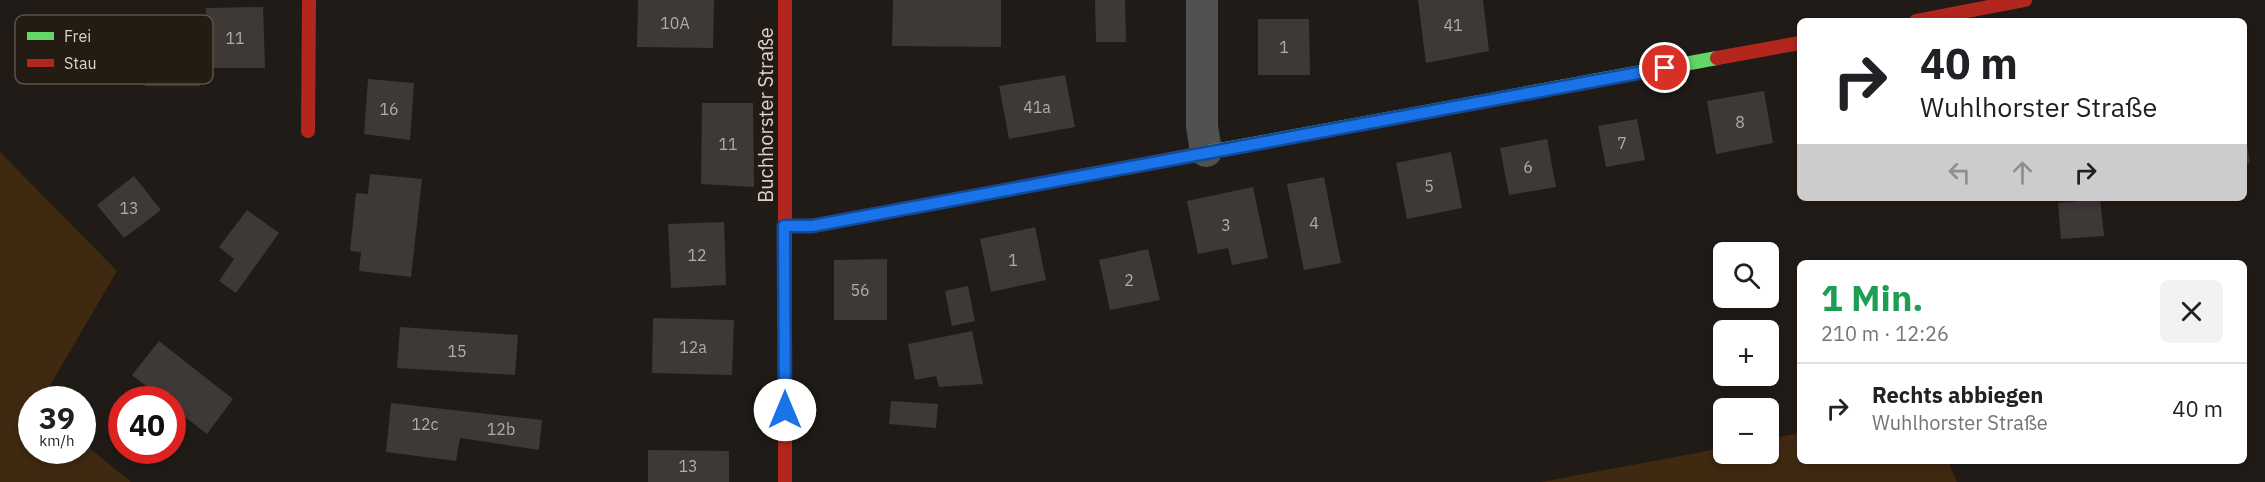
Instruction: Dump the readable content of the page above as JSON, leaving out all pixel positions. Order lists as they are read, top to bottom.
{
  "streets": {
    "street": ["Buchhorster Straße"]
  },
  "house_numbers": [
    "10A",
    "41",
    "11",
    "1",
    "41a",
    "16",
    "8",
    "7",
    "11",
    "6",
    "5",
    "13",
    "4",
    "3",
    "12",
    "1",
    "2",
    "56",
    "12a",
    "15",
    "12c",
    "12b",
    "13"
  ],
  "legend": ["Frei", "Stau"],
  "page": {
    "turn": ["40 m", "Wuhlhorster Straße"],
    "map_buttons": ["+", "−"],
    "heading": ["1 Min.", "210 m · 12:26"],
    "list": [
      {
        "name": "Rechts abbiegen",
        "note": "Wuhlhorster Straße",
        "value": "40 m"
      }
    ],
    "speed": "39 km/h",
    "limit": "40"
  }
}
